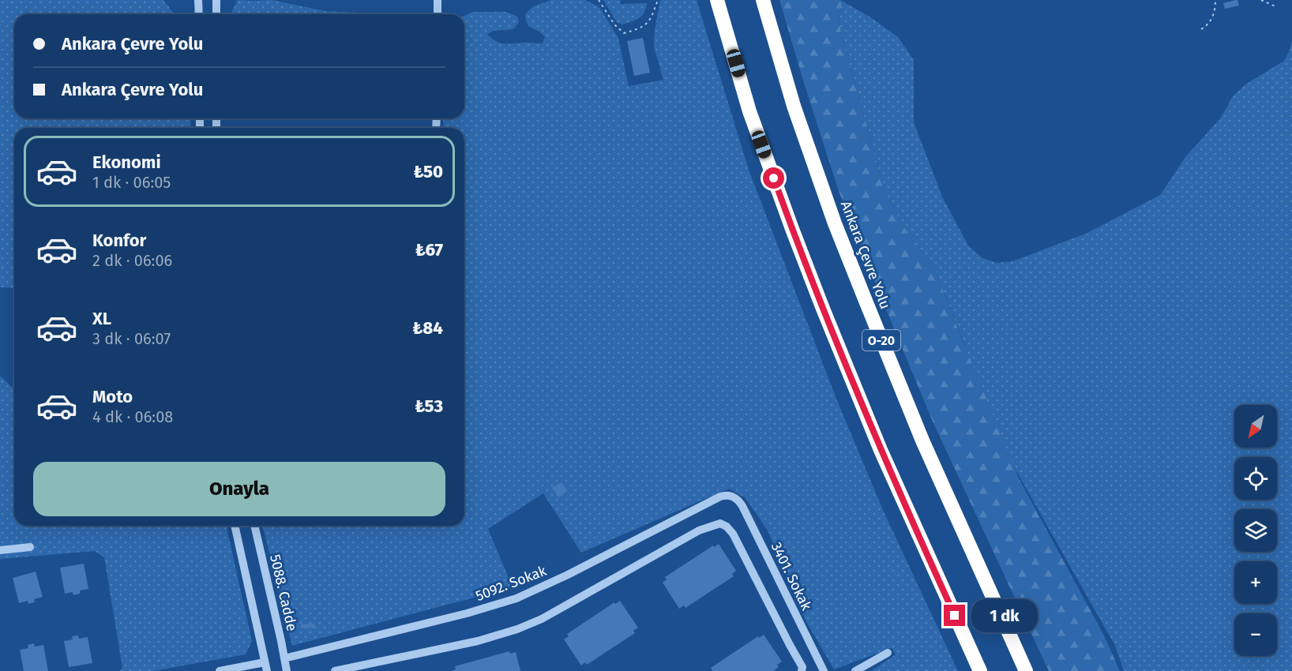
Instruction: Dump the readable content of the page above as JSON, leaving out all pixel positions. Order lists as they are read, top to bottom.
{
  "streets": {
    "highway": ["Ankara Çevre Yolu", "O-20"],
    "street": ["3401. Sokak", "5092. Sokak", "5088. Cadde"]
  },
  "crossings": [
    ["3401. Sokak", "5092. Sokak"],
    ["5092. Sokak", "5088. Cadde"]
  ],
  "north": "bottom left",
  "page": {
    "banner": ["Ankara Çevre Yolu", "Ankara Çevre Yolu"],
    "list": [
      {
        "name": "Ekonomi",
        "note": "1 dk · 06:05",
        "value": "₺50"
      },
      {
        "name": "Konfor",
        "note": "2 dk · 06:06",
        "value": "₺67"
      },
      {
        "name": "XL",
        "note": "3 dk · 06:07",
        "value": "₺84"
      },
      {
        "name": "Moto",
        "note": "4 dk · 06:08",
        "value": "₺53"
      }
    ],
    "map_buttons": ["+", "−"],
    "buttons": "Onayla",
    "bubble": "1 dk"
  }
}
